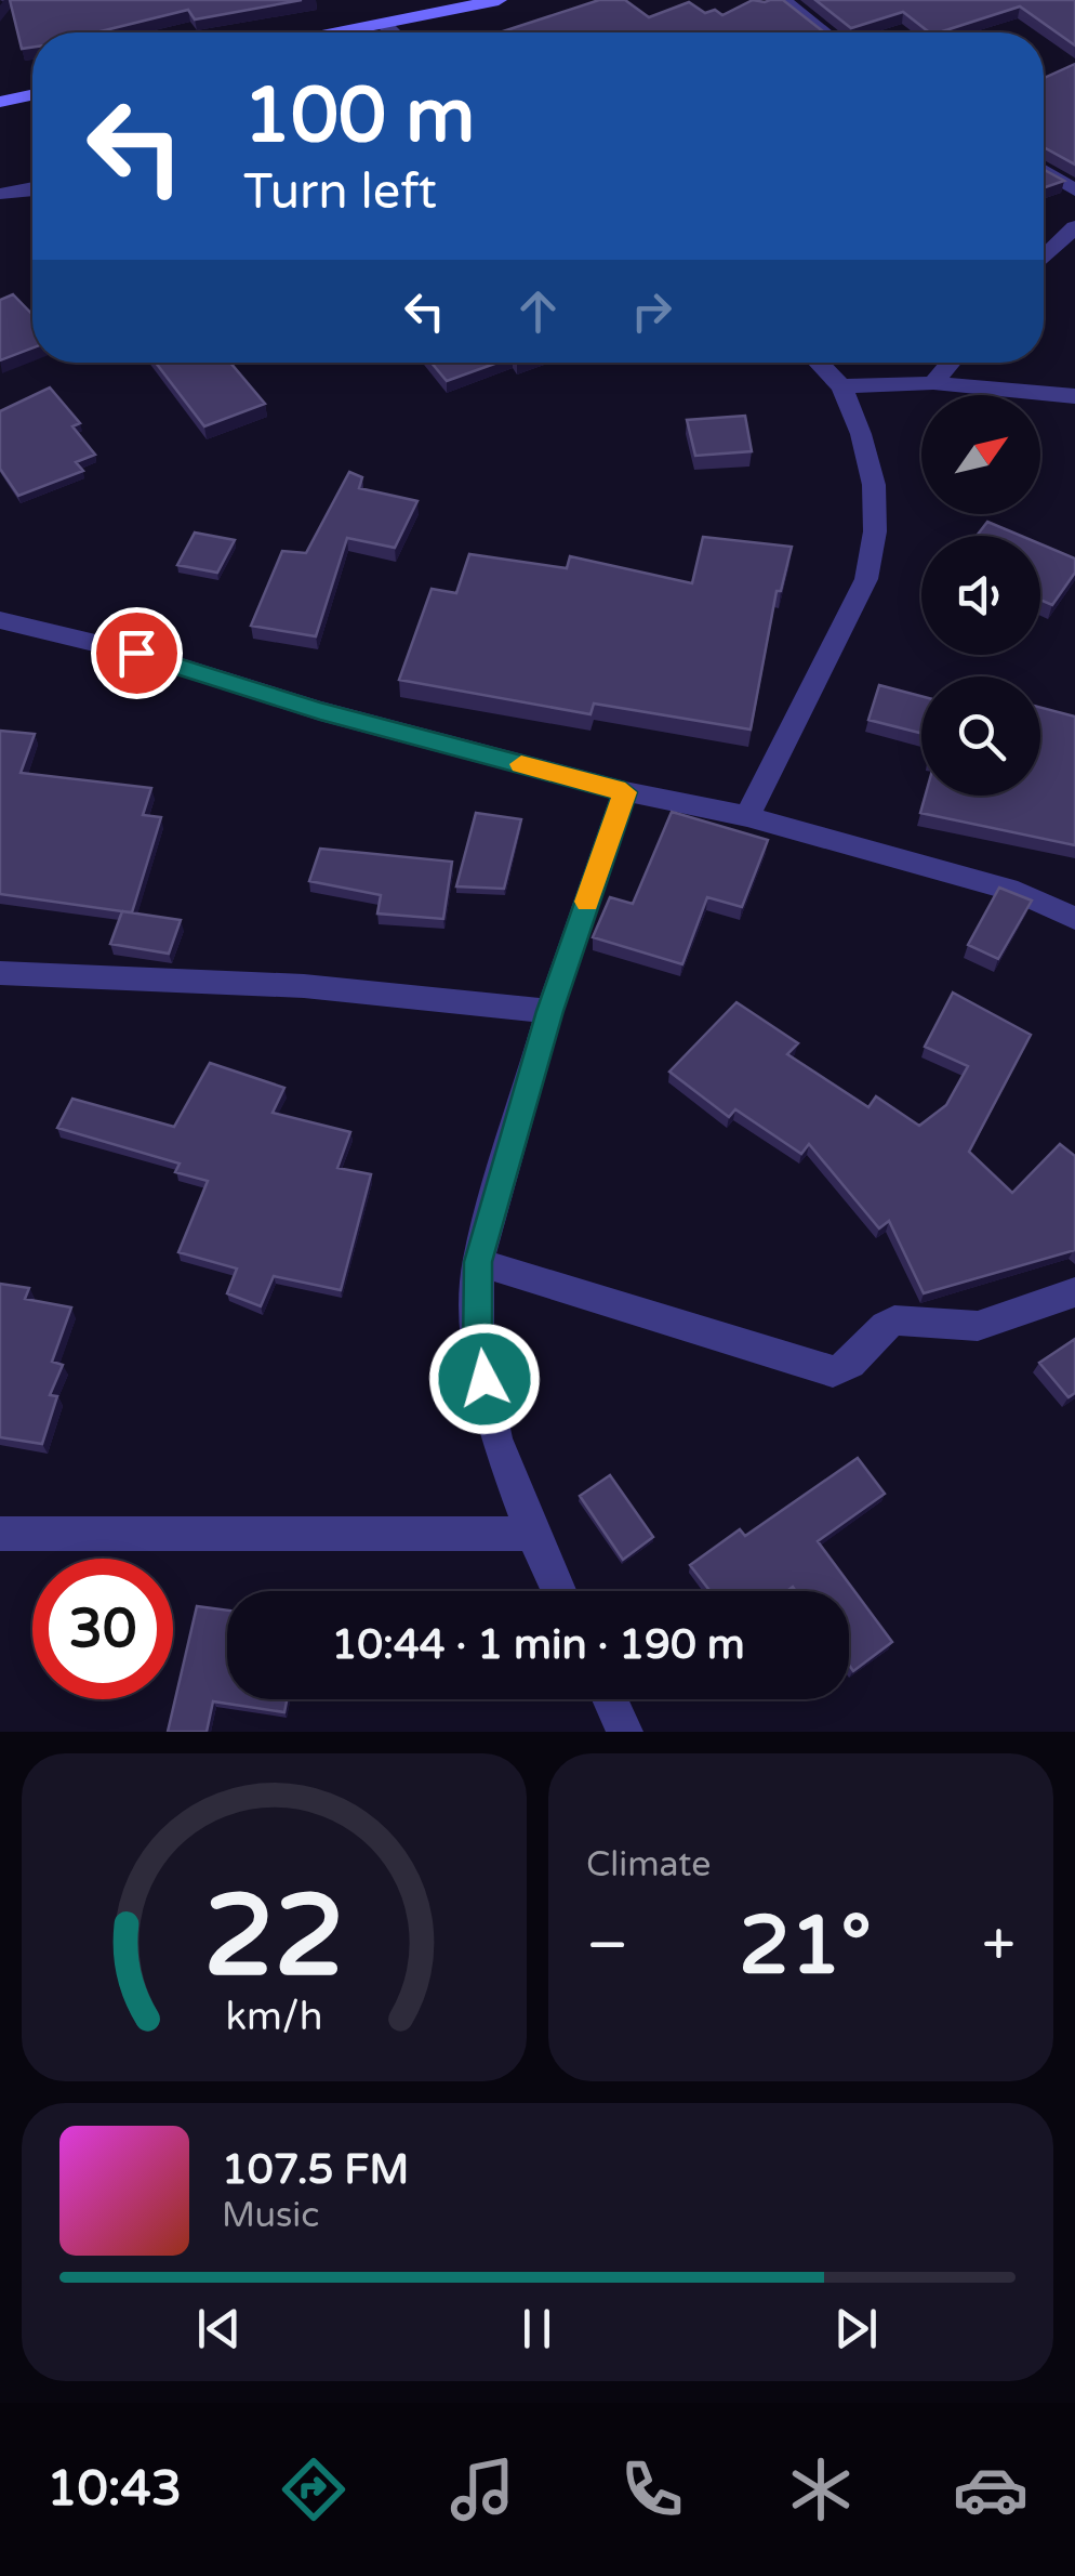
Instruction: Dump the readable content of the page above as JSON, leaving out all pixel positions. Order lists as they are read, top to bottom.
{
  "north": "top right",
  "page": {
    "turn": ["100 m", "Turn left"],
    "limit": "30",
    "trip": "10:44 · 1 min · 190 m",
    "tile": "Climate",
    "heat": ["−", "21°", "+"],
    "song": ["107.5 FM", "Music"],
    "tabs": "10:43",
    "gauge": ["22", "km/h"]
  }
}
